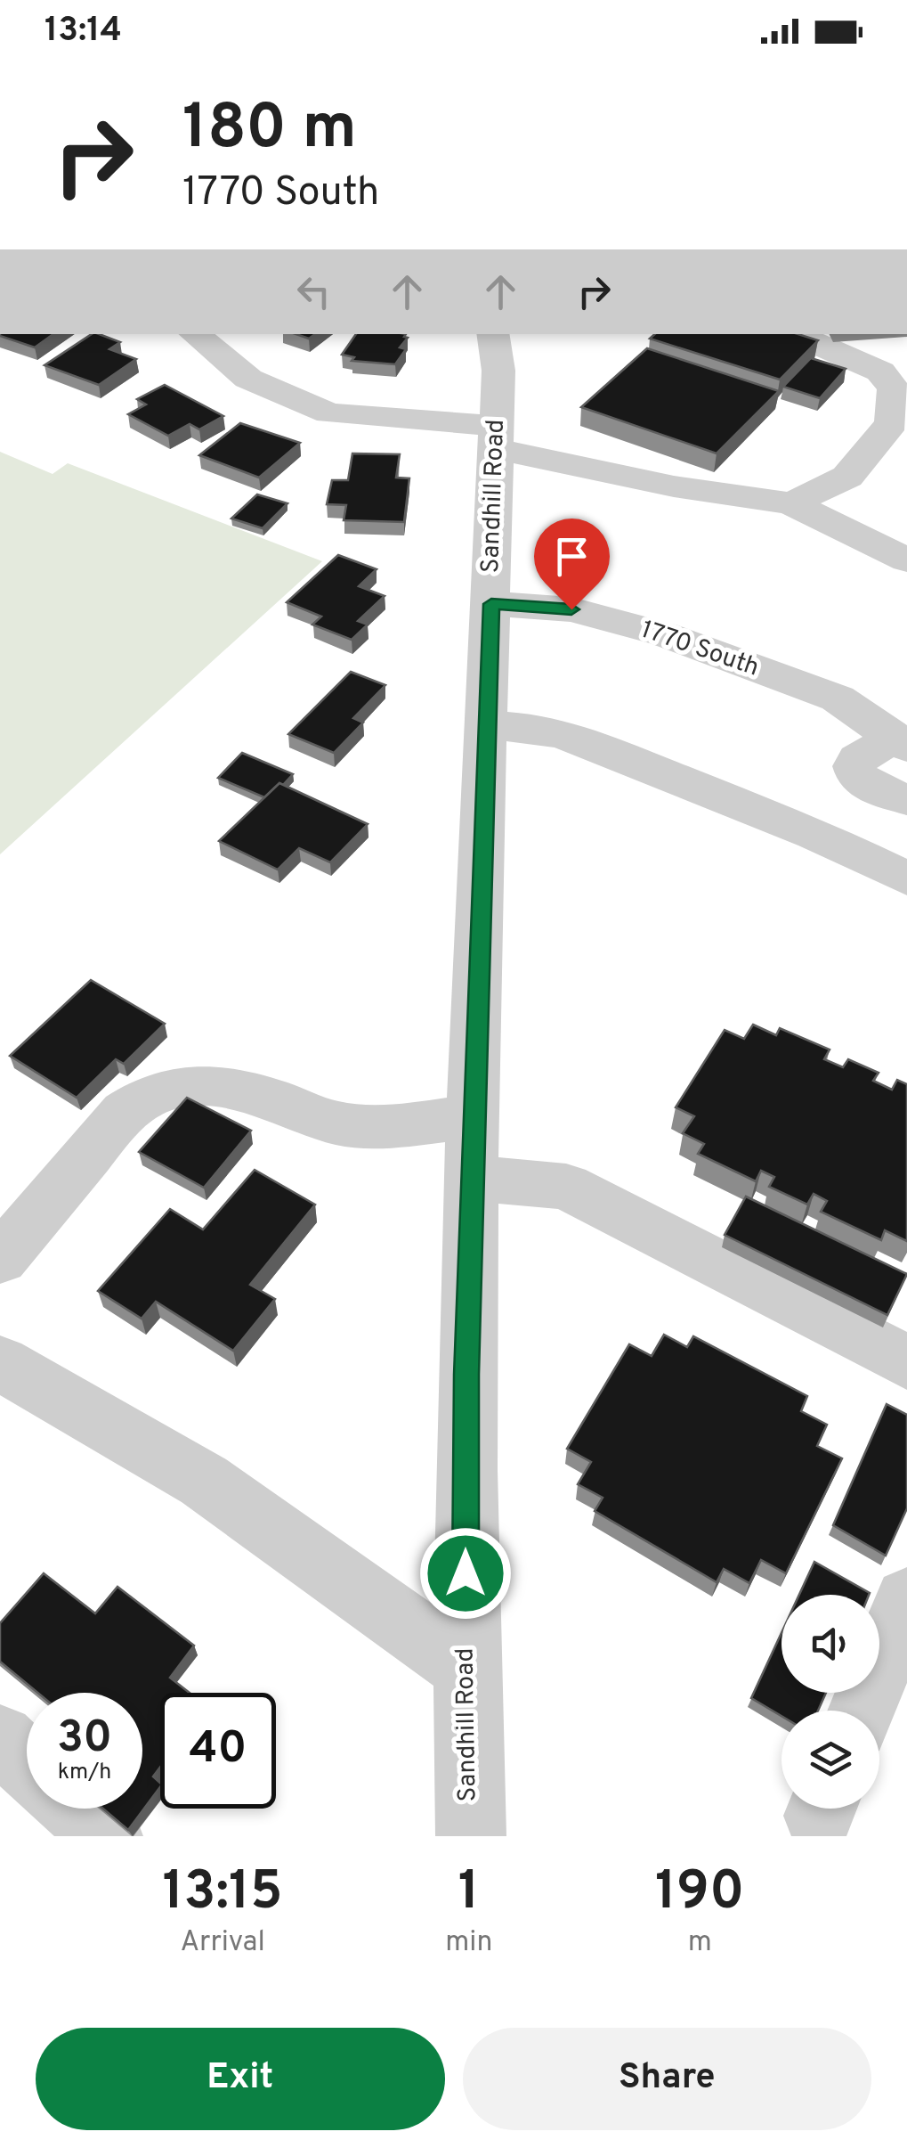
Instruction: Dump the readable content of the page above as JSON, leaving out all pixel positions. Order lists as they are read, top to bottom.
{
  "streets": {
    "street": ["Sandhill Road", "1770 South"]
  },
  "crossings": [
    ["Sandhill Road", "1770 South"]
  ],
  "page": {
    "status": "13:14",
    "turn": ["180 m", "1770 South"],
    "speed": "30 km/h",
    "limit": "40",
    "eta": [
      "13:15",
      "Arrival",
      "1",
      "min",
      "190",
      "m"
    ],
    "buttons": ["Exit", "Share"]
  }
}
